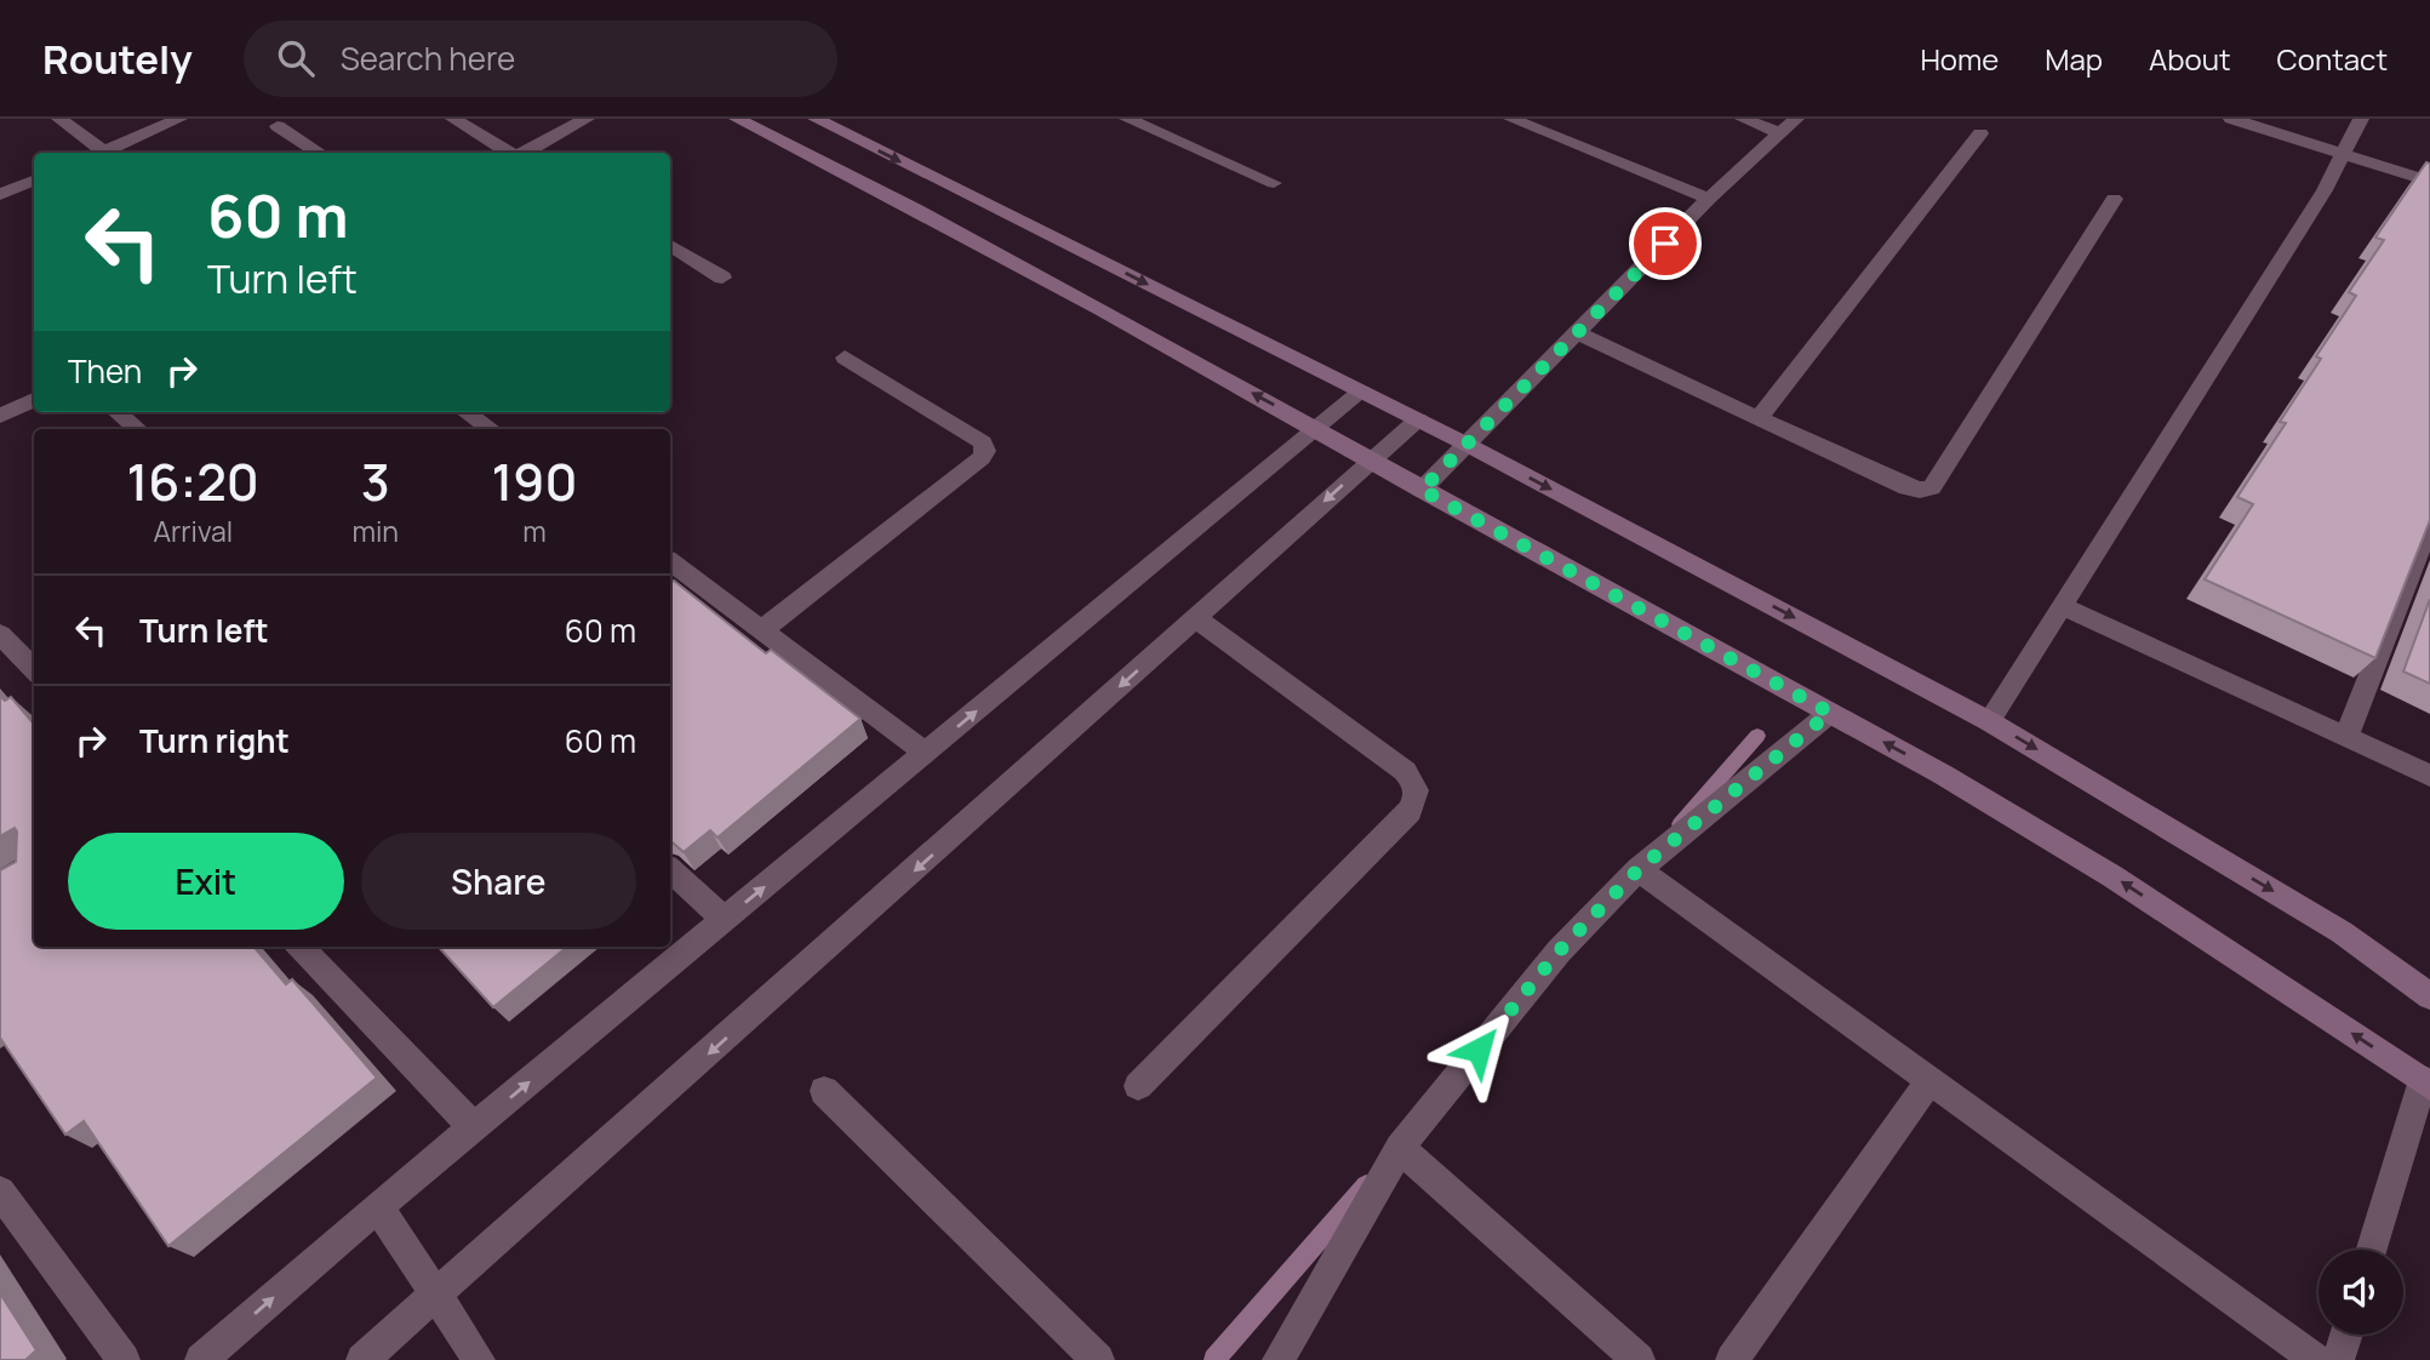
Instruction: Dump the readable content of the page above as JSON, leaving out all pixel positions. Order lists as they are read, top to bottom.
{
  "page": {
    "header": "Routely",
    "search": "Search here",
    "nav": [
      "Home",
      "Map",
      "About",
      "Contact"
    ],
    "turn": ["60 m", "Turn left"],
    "then": "Then",
    "eta": [
      "16:20",
      "Arrival",
      "3",
      "min",
      "190",
      "m"
    ],
    "list": [
      {
        "name": "Turn left",
        "value": "60 m"
      },
      {
        "name": "Turn right",
        "value": "60 m"
      }
    ],
    "buttons": ["Exit", "Share"]
  }
}
